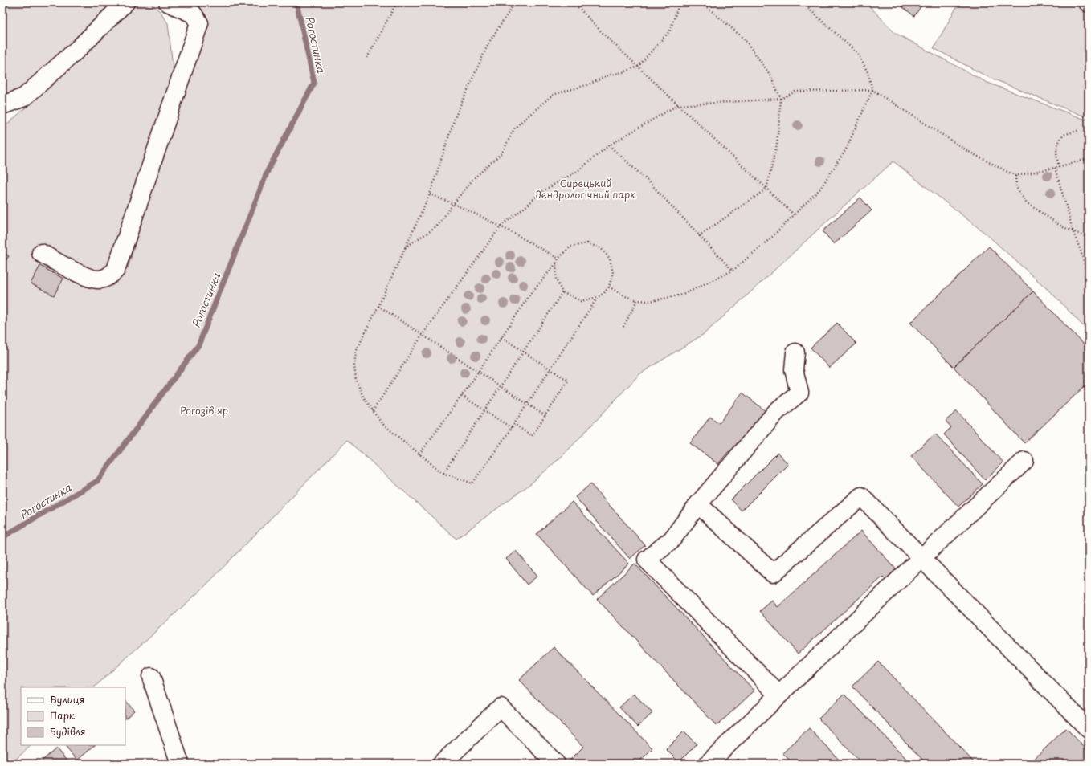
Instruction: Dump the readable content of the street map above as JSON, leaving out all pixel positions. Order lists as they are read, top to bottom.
{
  "water": ["Рогостинка"],
  "parks": ["Сирецький дендрологічний парк", "Рогозів яр"],
  "legend": ["Вулиця", "Парк", "Будівля"]
}
